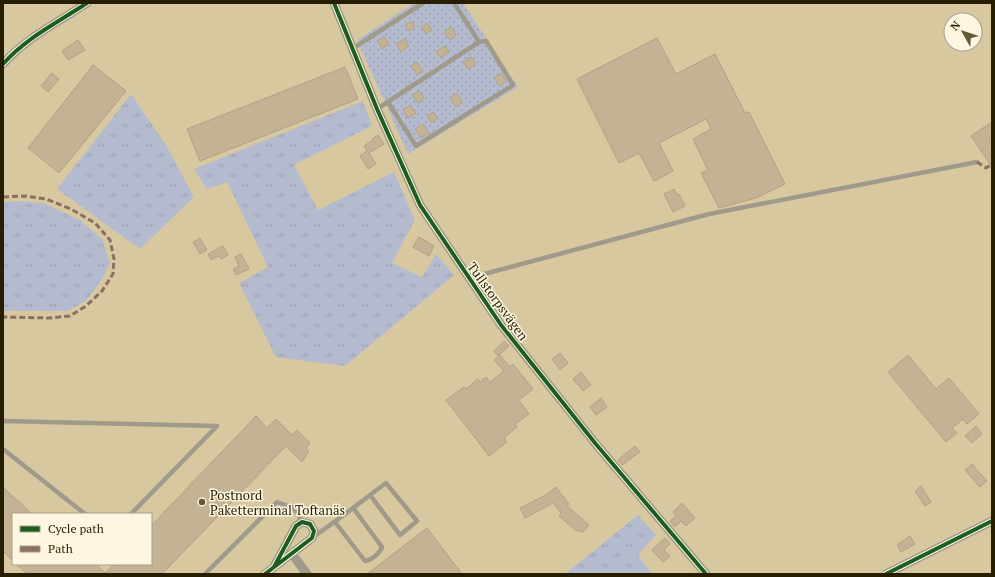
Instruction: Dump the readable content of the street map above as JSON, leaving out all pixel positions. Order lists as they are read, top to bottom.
{
  "streets": {
    "street": ["Tullstorpsvägen"]
  },
  "places": ["Postnord Paketterminal Toftanäs"],
  "legend": ["Cycle path", "Path"],
  "north": "top left"
}
